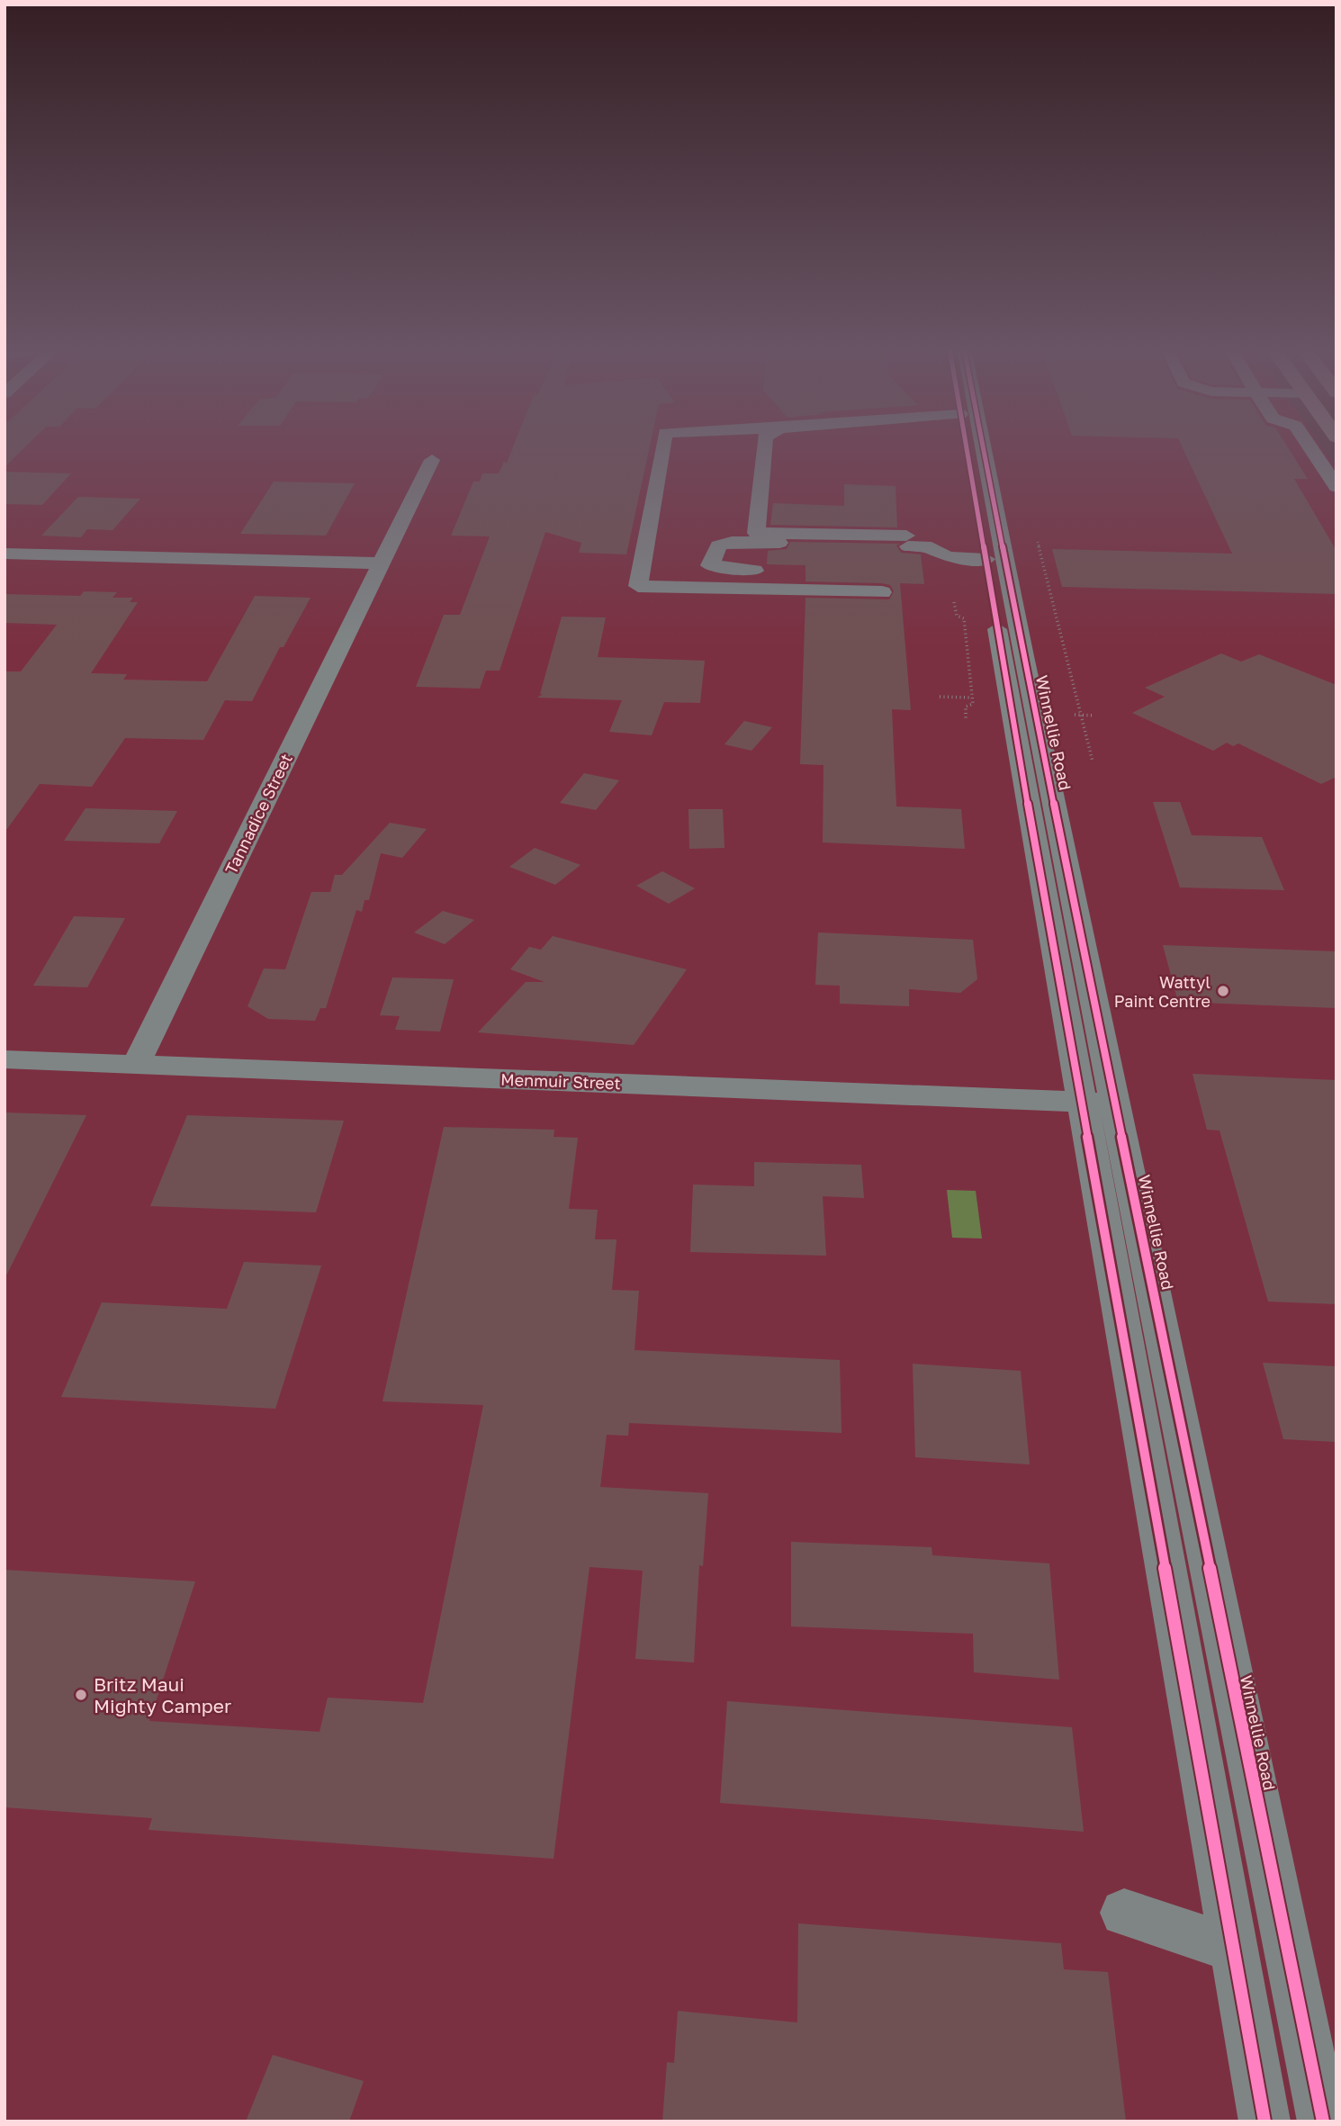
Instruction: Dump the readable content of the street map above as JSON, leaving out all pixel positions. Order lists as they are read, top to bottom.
{
  "streets": {
    "street": ["Winnellie Road", "Tannadice Street", "Menmuir Street"]
  },
  "crossings": [
    ["Winnellie Road", "Menmuir Street"],
    ["Tannadice Street", "Menmuir Street"]
  ],
  "places": ["Wattyl Paint Centre", "Britz Maui Mighty Camper"]
}
